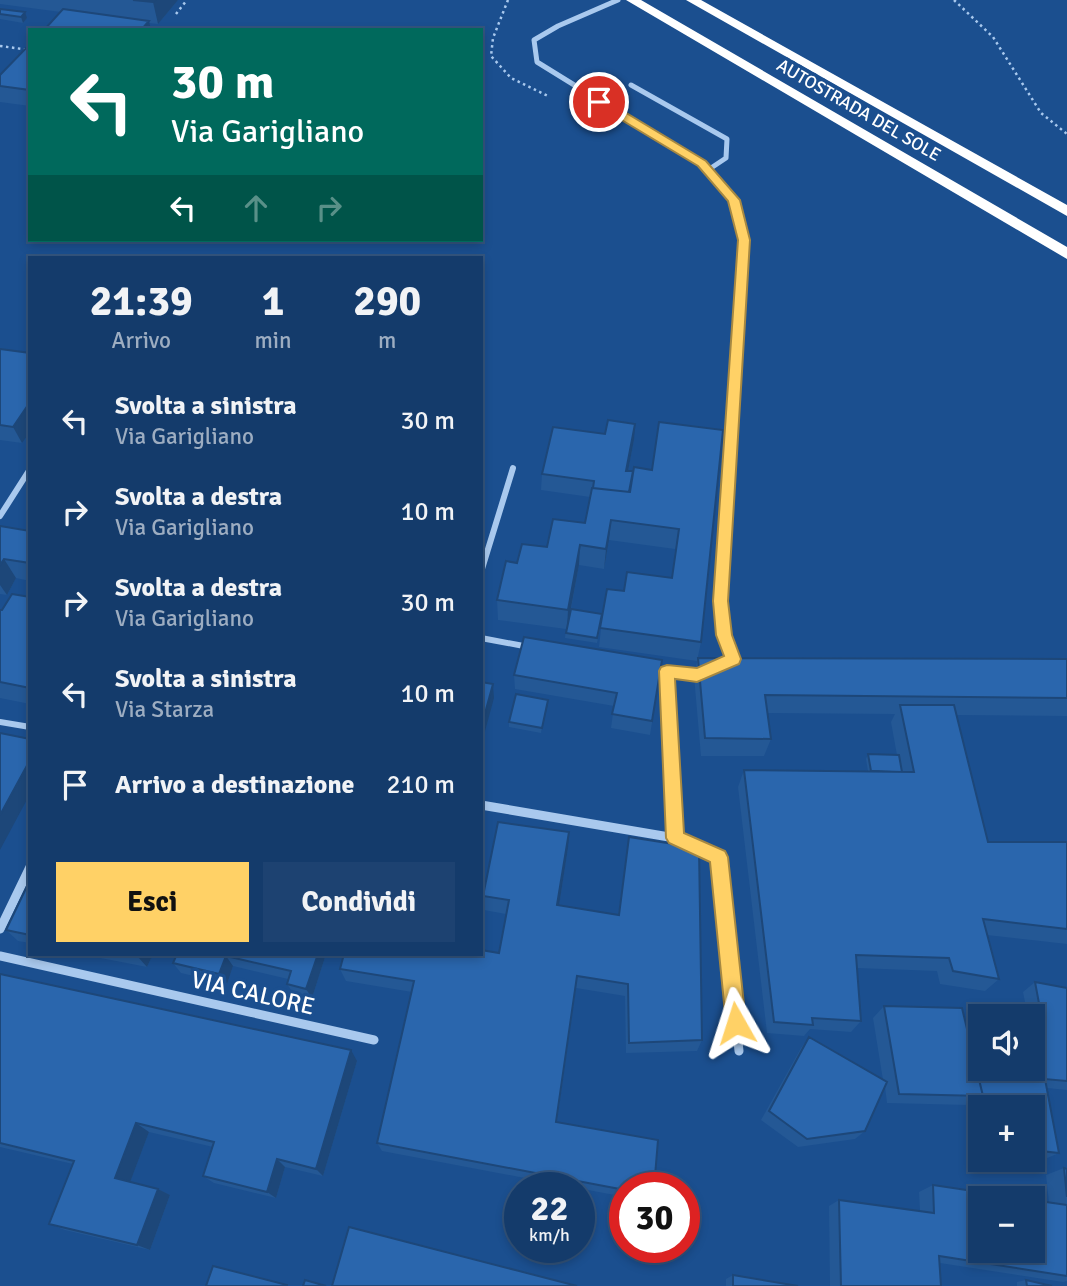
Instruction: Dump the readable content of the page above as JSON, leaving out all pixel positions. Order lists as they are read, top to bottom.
{
  "streets": {
    "highway": ["AUTOSTRADA DEL SOLE"],
    "street": ["VIA CALORE"]
  },
  "page": {
    "turn": ["30 m", "Via Garigliano"],
    "eta": [
      "21:39",
      "Arrivo",
      "1",
      "min",
      "290",
      "m"
    ],
    "list": [
      {
        "name": "Svolta a sinistra",
        "note": "Via Garigliano",
        "value": "30 m"
      },
      {
        "name": "Svolta a destra",
        "note": "Via Garigliano",
        "value": "10 m"
      },
      {
        "name": "Svolta a destra",
        "note": "Via Garigliano",
        "value": "30 m"
      },
      {
        "name": "Svolta a sinistra",
        "note": "Via Starza",
        "value": "10 m"
      },
      {
        "name": "Arrivo a destinazione",
        "value": "210 m"
      }
    ],
    "buttons": ["Esci", "Condividi"],
    "map_buttons": ["+", "−"],
    "speed": "22 km/h",
    "limit": "30"
  }
}
